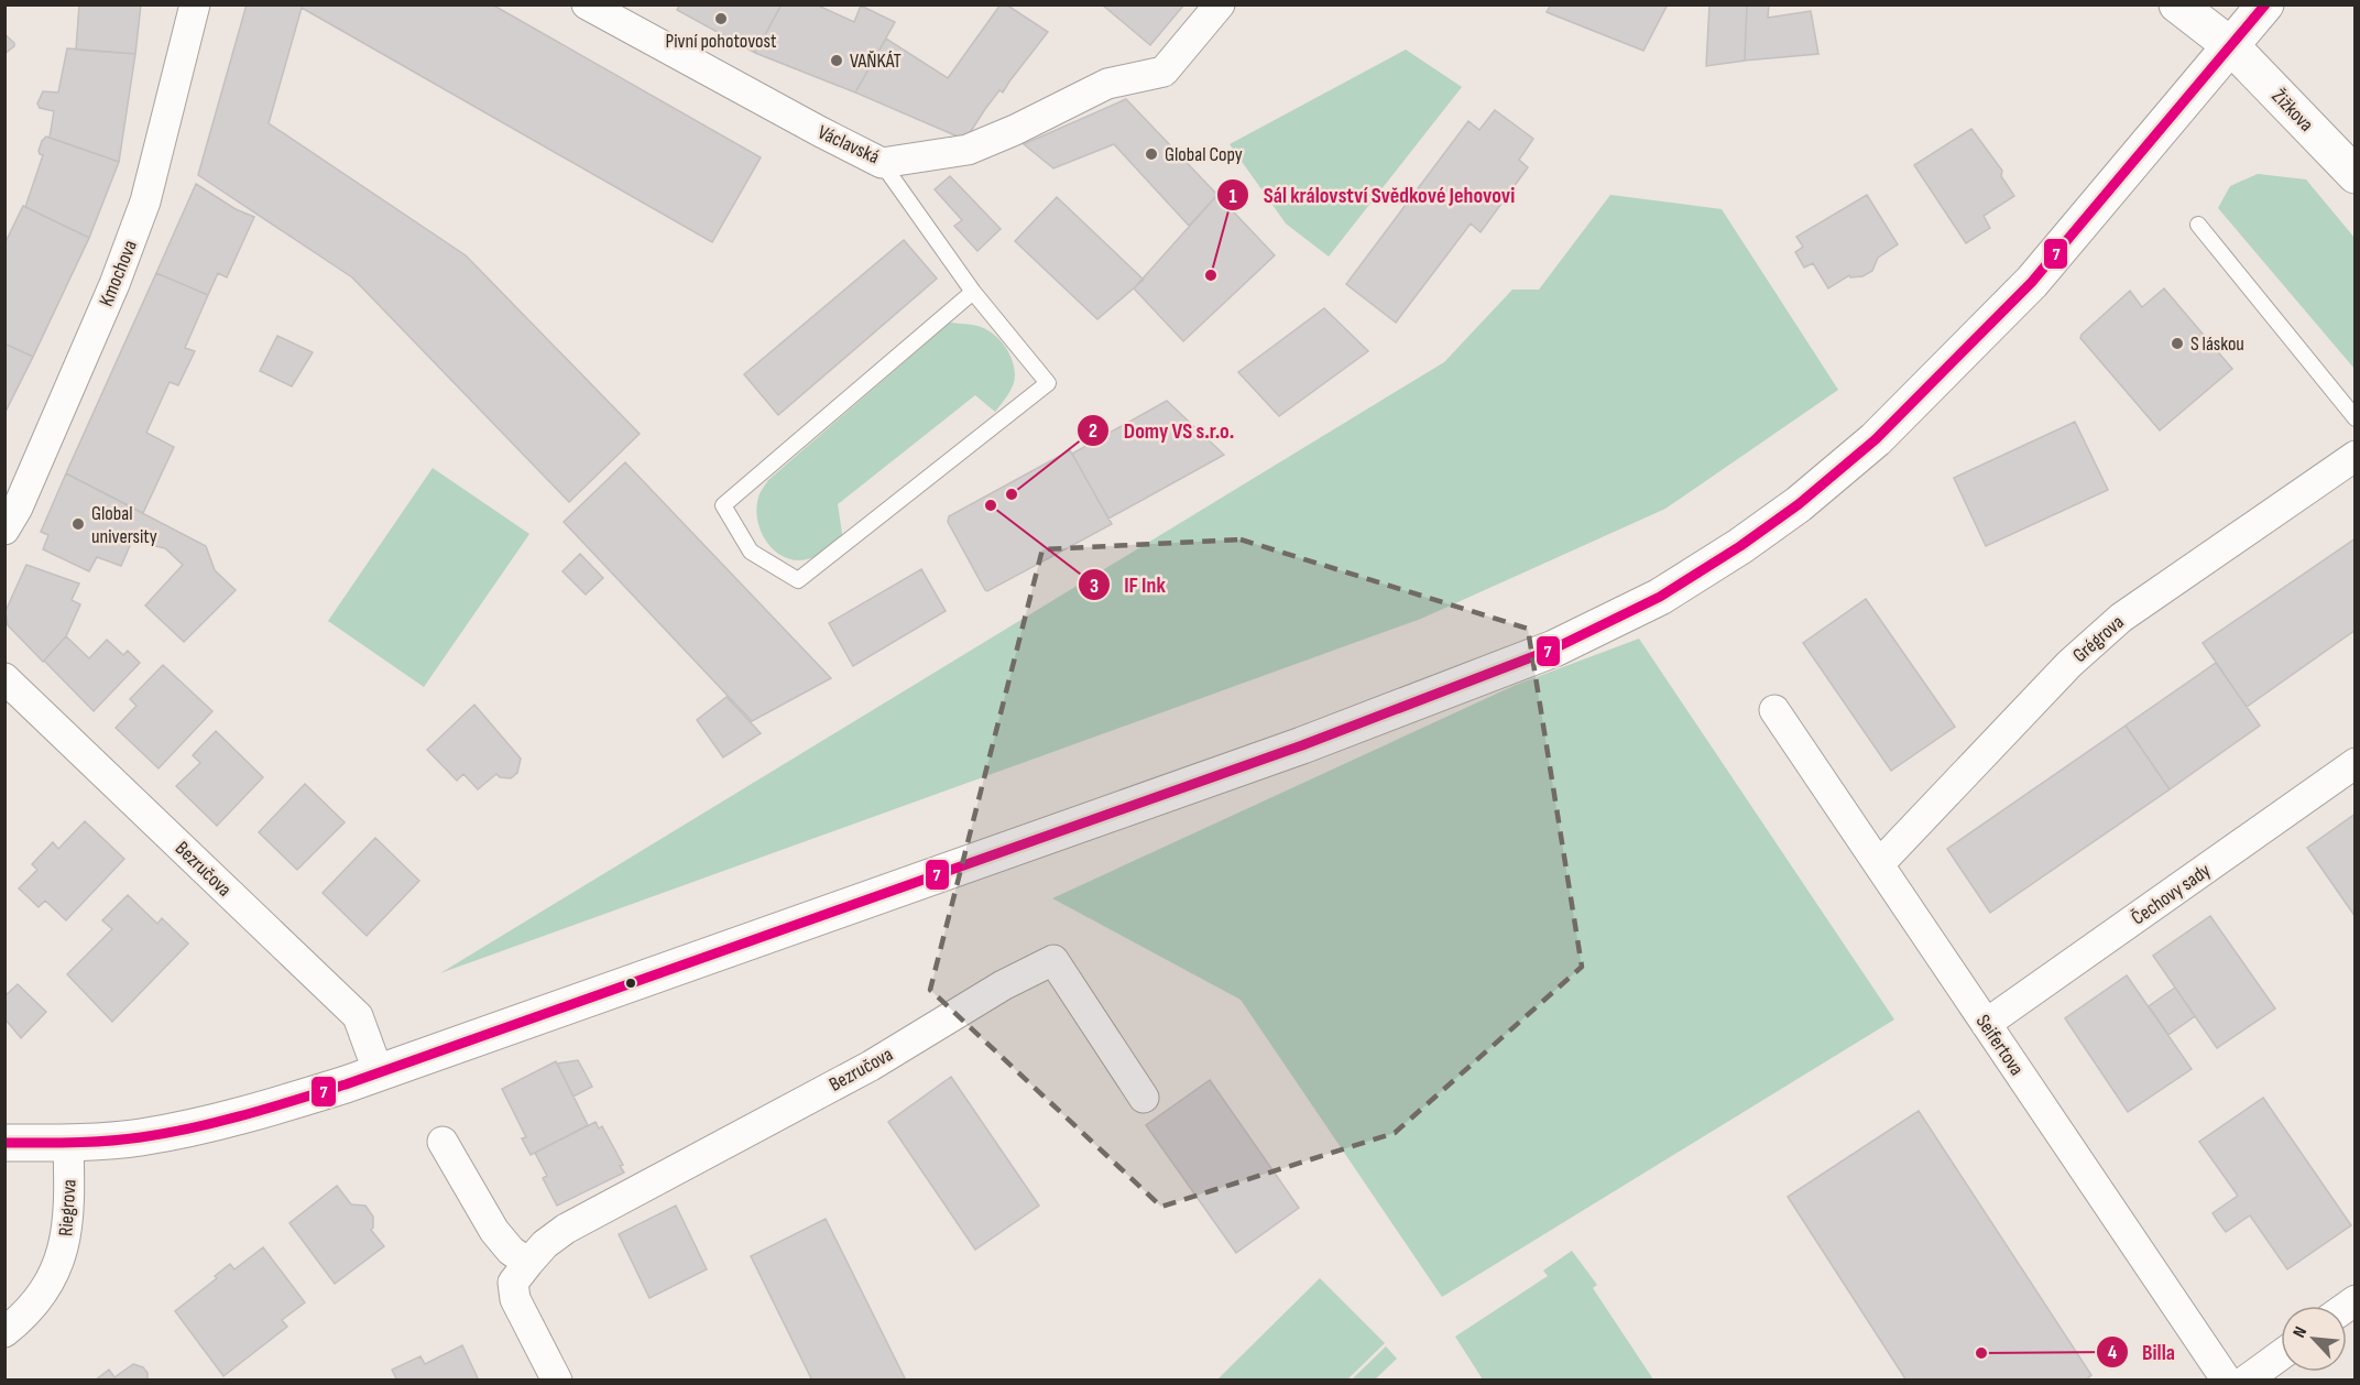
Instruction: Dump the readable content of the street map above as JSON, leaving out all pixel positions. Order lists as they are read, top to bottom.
{
  "streets": {
    "street": [
      "Žižkova",
      "Václavská",
      "Kmochova",
      "Grégrova",
      "Bezručova",
      "Čechovy sady",
      "Seifertova",
      "Riegrova"
    ]
  },
  "crossings": [
    ["Grégrova", "Seifertova"],
    ["Čechovy sady", "Seifertova"]
  ],
  "places": [
    "Pivní pohotovost",
    "VAŇKÁT",
    "Global Copy",
    "Sál království Svědkové Jehovovi",
    "S láskou",
    "Domy VS s.r.o.",
    "IF Ink",
    "Global university",
    "Billa"
  ],
  "lines": ["transit line 7"],
  "north": "top left"
}
